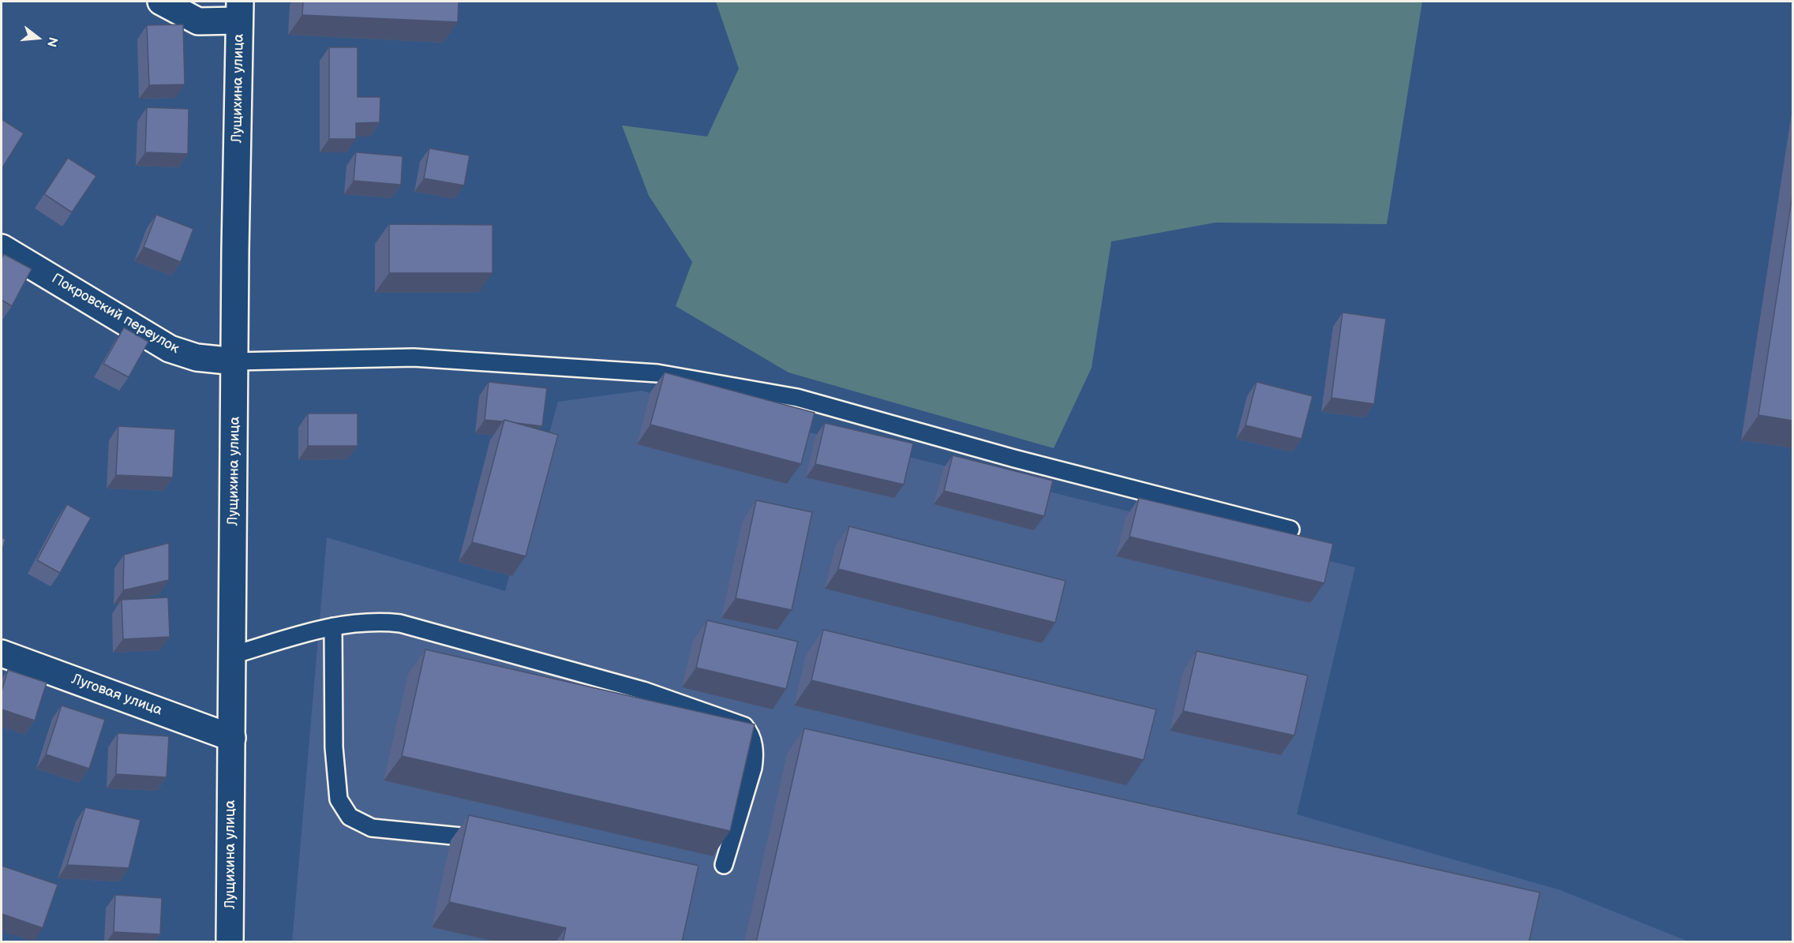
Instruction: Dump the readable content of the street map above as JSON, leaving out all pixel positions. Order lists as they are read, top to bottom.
{
  "streets": {
    "street": ["Лущихина улица", "Покровский переулок", "Луговая улица"]
  },
  "crossings": [
    ["Лущихина улица", "Покровский переулок"],
    ["Лущихина улица", "Луговая улица"]
  ],
  "north": "right"
}
